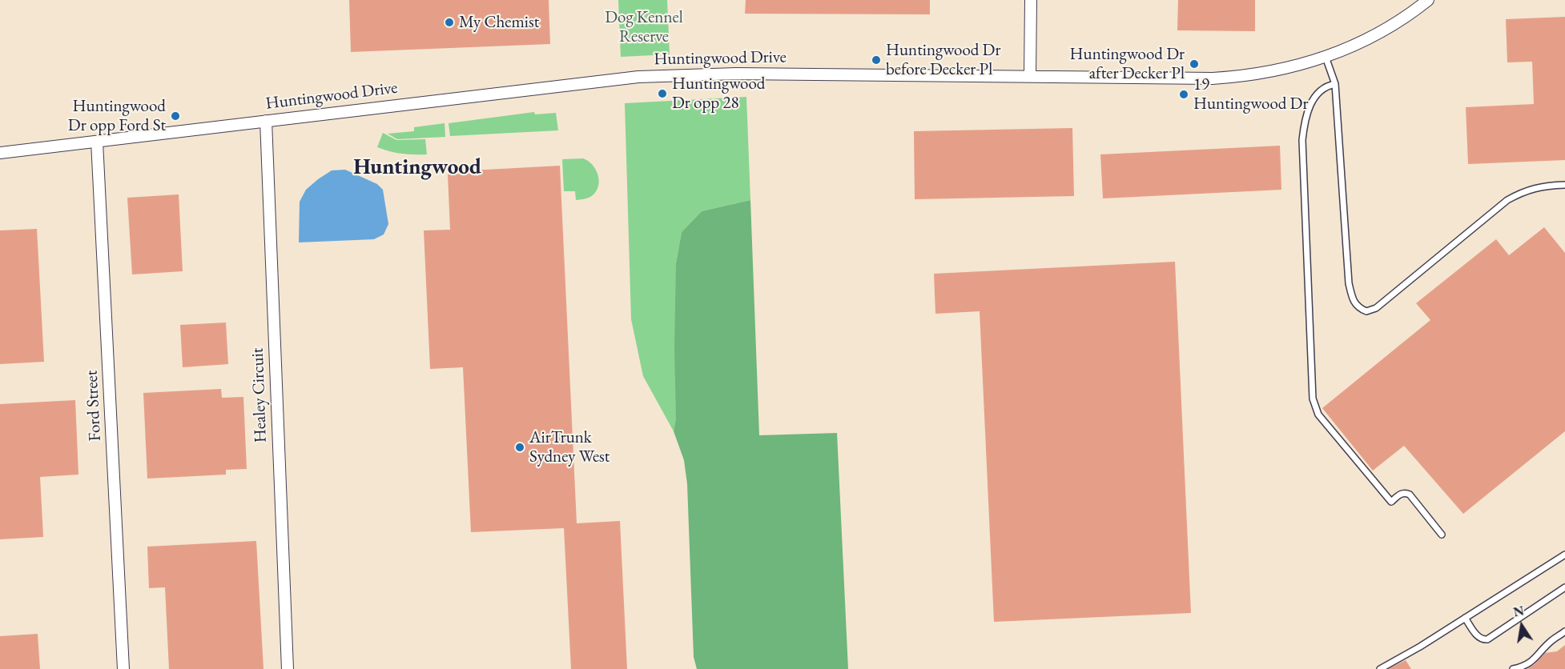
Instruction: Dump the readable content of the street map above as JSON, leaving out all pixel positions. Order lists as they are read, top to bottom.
{
  "streets": {
    "street": ["Huntingwood Drive", "Healey Circuit", "Ford Street"]
  },
  "crossings": [
    ["Huntingwood Drive", "Healey Circuit"],
    ["Huntingwood Drive", "Ford Street"]
  ],
  "districts": ["Huntingwood"],
  "parks": ["Dog Kennel Reserve"],
  "places": [
    "My Chemist",
    "Huntingwood Dr before Decker Pl",
    "Huntingwood Dr after Decker Pl",
    "Huntingwood Dr opp 28",
    "19 Huntingwood Dr",
    "Huntingwood Dr opp Ford St",
    "AirTrunk Sydney West"
  ],
  "north": "top"
}
